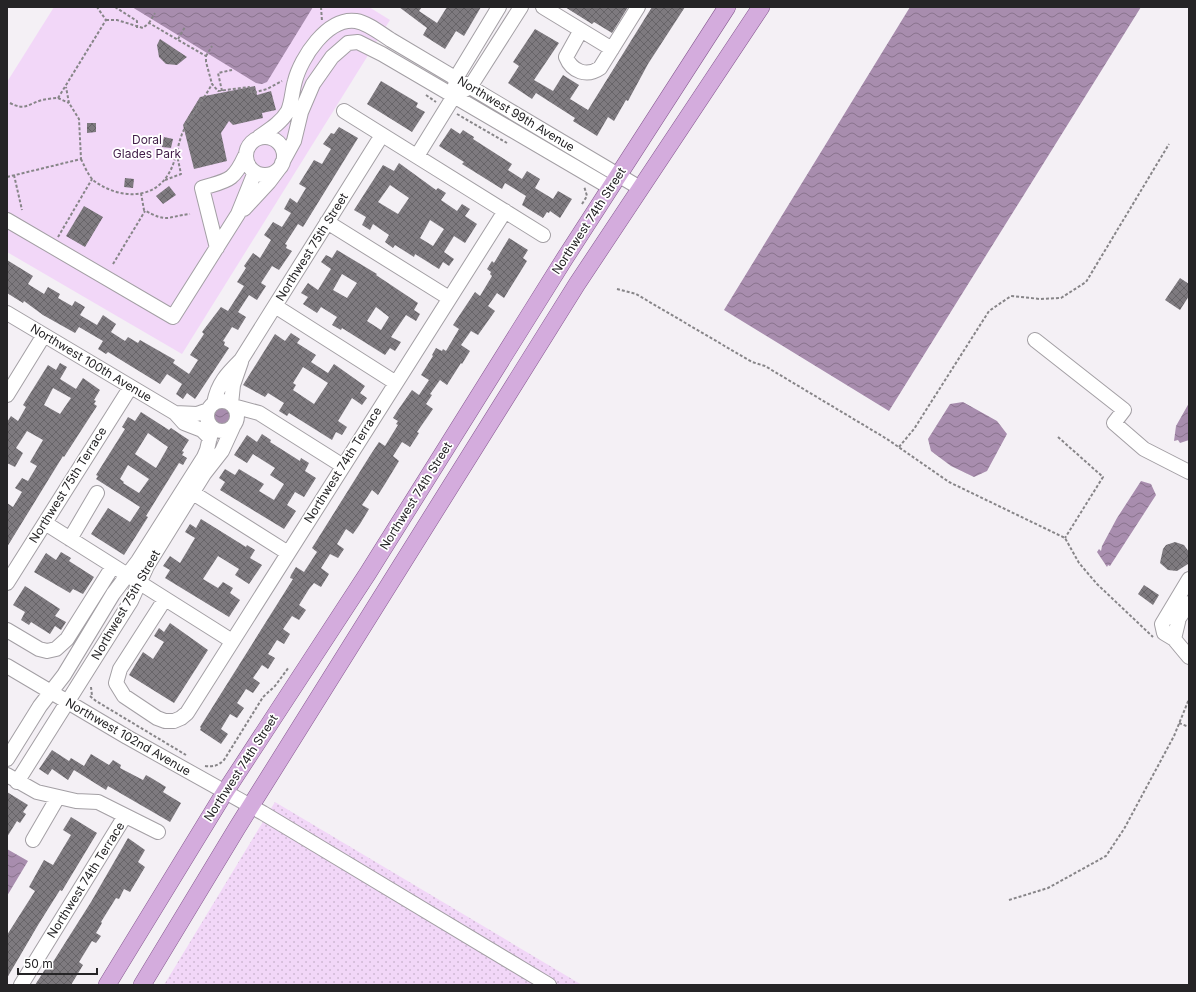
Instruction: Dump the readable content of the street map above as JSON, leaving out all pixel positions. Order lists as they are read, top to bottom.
{
  "streets": {
    "main road": ["Northwest 74th Street"],
    "street": [
      "Northwest 99th Avenue",
      "Northwest 75th Street",
      "Northwest 100th Avenue",
      "Northwest 74th Terrace",
      "Northwest 75th Terrace",
      "Northwest 102nd Avenue"
    ]
  },
  "crossings": [
    ["Northwest 99th Avenue", "Northwest 74th Street"],
    ["Northwest 74th Street", "Northwest 102nd Avenue"],
    ["Northwest 75th Street", "Northwest 100th Avenue"],
    ["Northwest 75th Street", "Northwest 102nd Avenue"],
    ["Northwest 100th Avenue", "Northwest 75th Terrace"]
  ],
  "parks": ["Doral Glades Park"],
  "scale_bar": "50 m"
}
